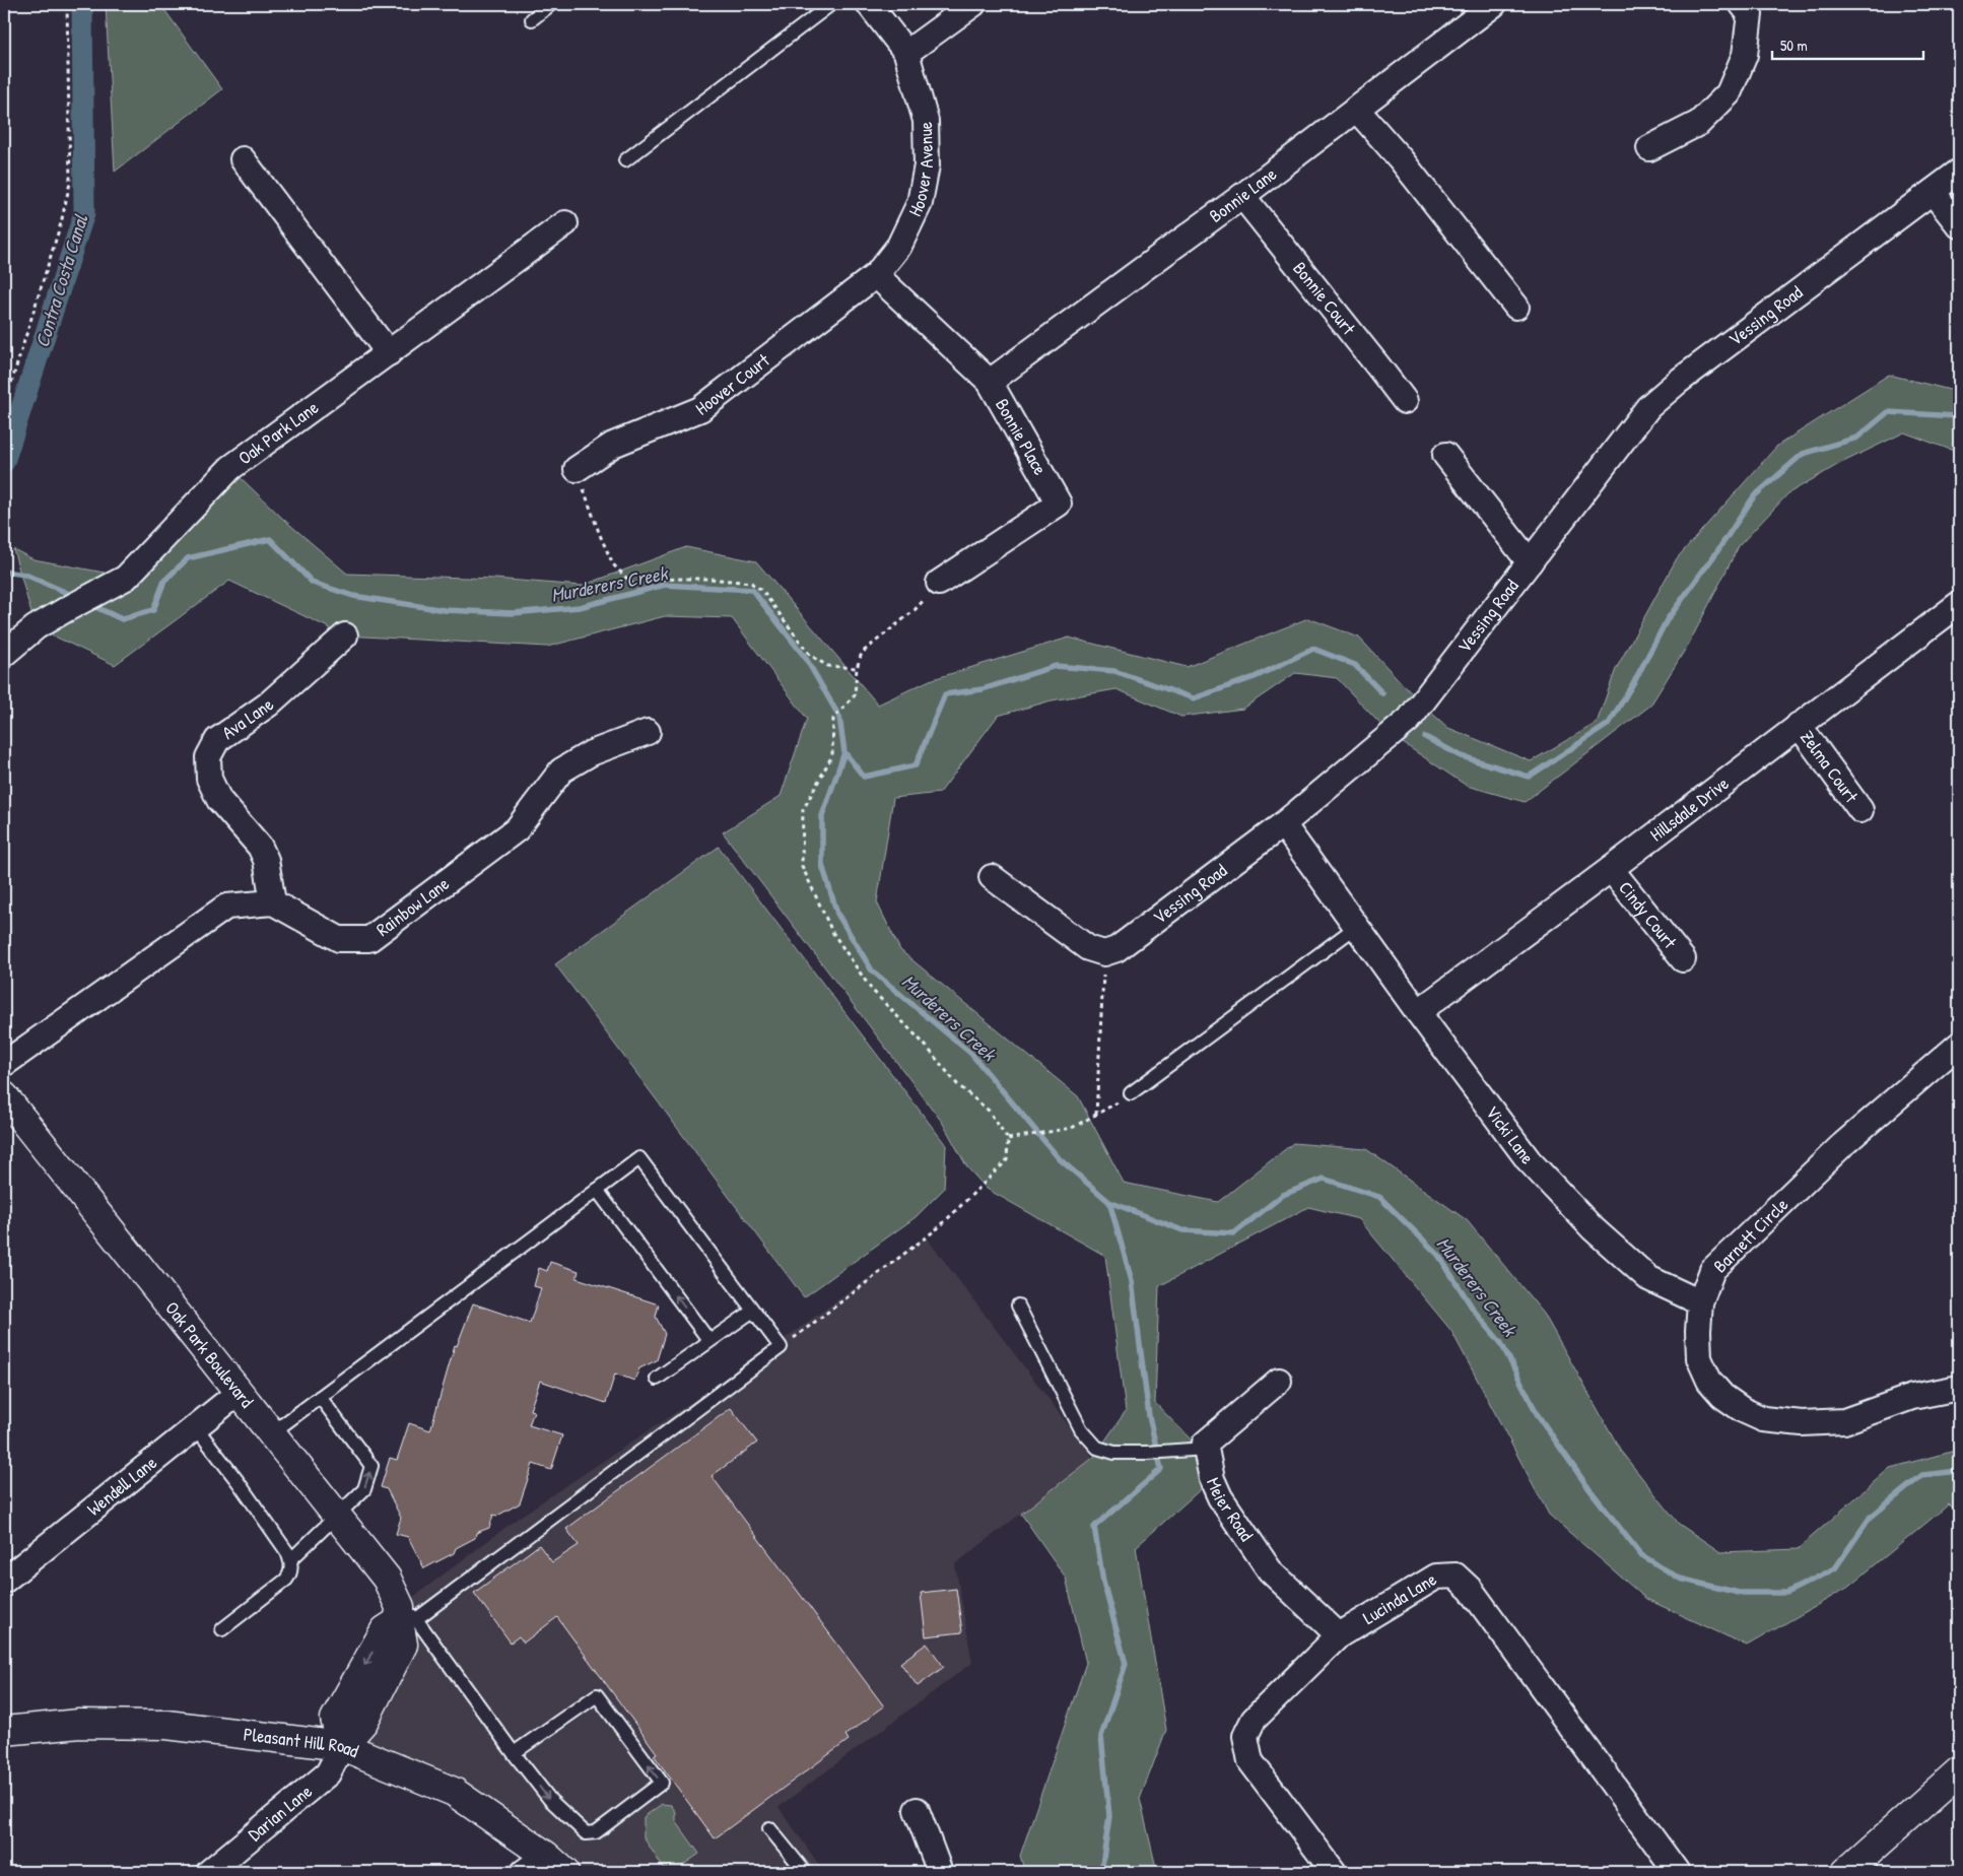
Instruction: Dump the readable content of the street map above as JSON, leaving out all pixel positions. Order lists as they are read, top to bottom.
{
  "streets": {
    "street": [
      "Hoover Avenue",
      "Bonnie Lane",
      "Bonnie Court",
      "Vessing Road",
      "Hoover Court",
      "Oak Park Lane",
      "Bonnie Place",
      "Ava Lane",
      "Zelma Court",
      "Hillsdale Drive",
      "Rainbow Lane",
      "Cindy Court",
      "Vicki Lane",
      "Barnett Circle",
      "Oak Park Boulevard",
      "Wendell Lane",
      "Meier Road",
      "Lucinda Lane",
      "Pleasant Hill Road",
      "Darian Lane"
    ]
  },
  "crossings": [
    ["Hoover Avenue", "Hoover Court"],
    ["Hoover Avenue", "Bonnie Place"],
    ["Bonnie Lane", "Bonnie Court"],
    ["Bonnie Lane", "Bonnie Place"],
    ["Vessing Road", "Vicki Lane"],
    ["Hoover Court", "Bonnie Place"],
    ["Ava Lane", "Rainbow Lane"],
    ["Zelma Court", "Hillsdale Drive"],
    ["Hillsdale Drive", "Cindy Court"],
    ["Hillsdale Drive", "Vicki Lane"],
    ["Vicki Lane", "Barnett Circle"],
    ["Oak Park Boulevard", "Wendell Lane"],
    ["Meier Road", "Lucinda Lane"],
    ["Pleasant Hill Road", "Darian Lane"]
  ],
  "water": ["Contra Costa Canal", "Murderers Creek"],
  "scale_bar": "50 m"
}
